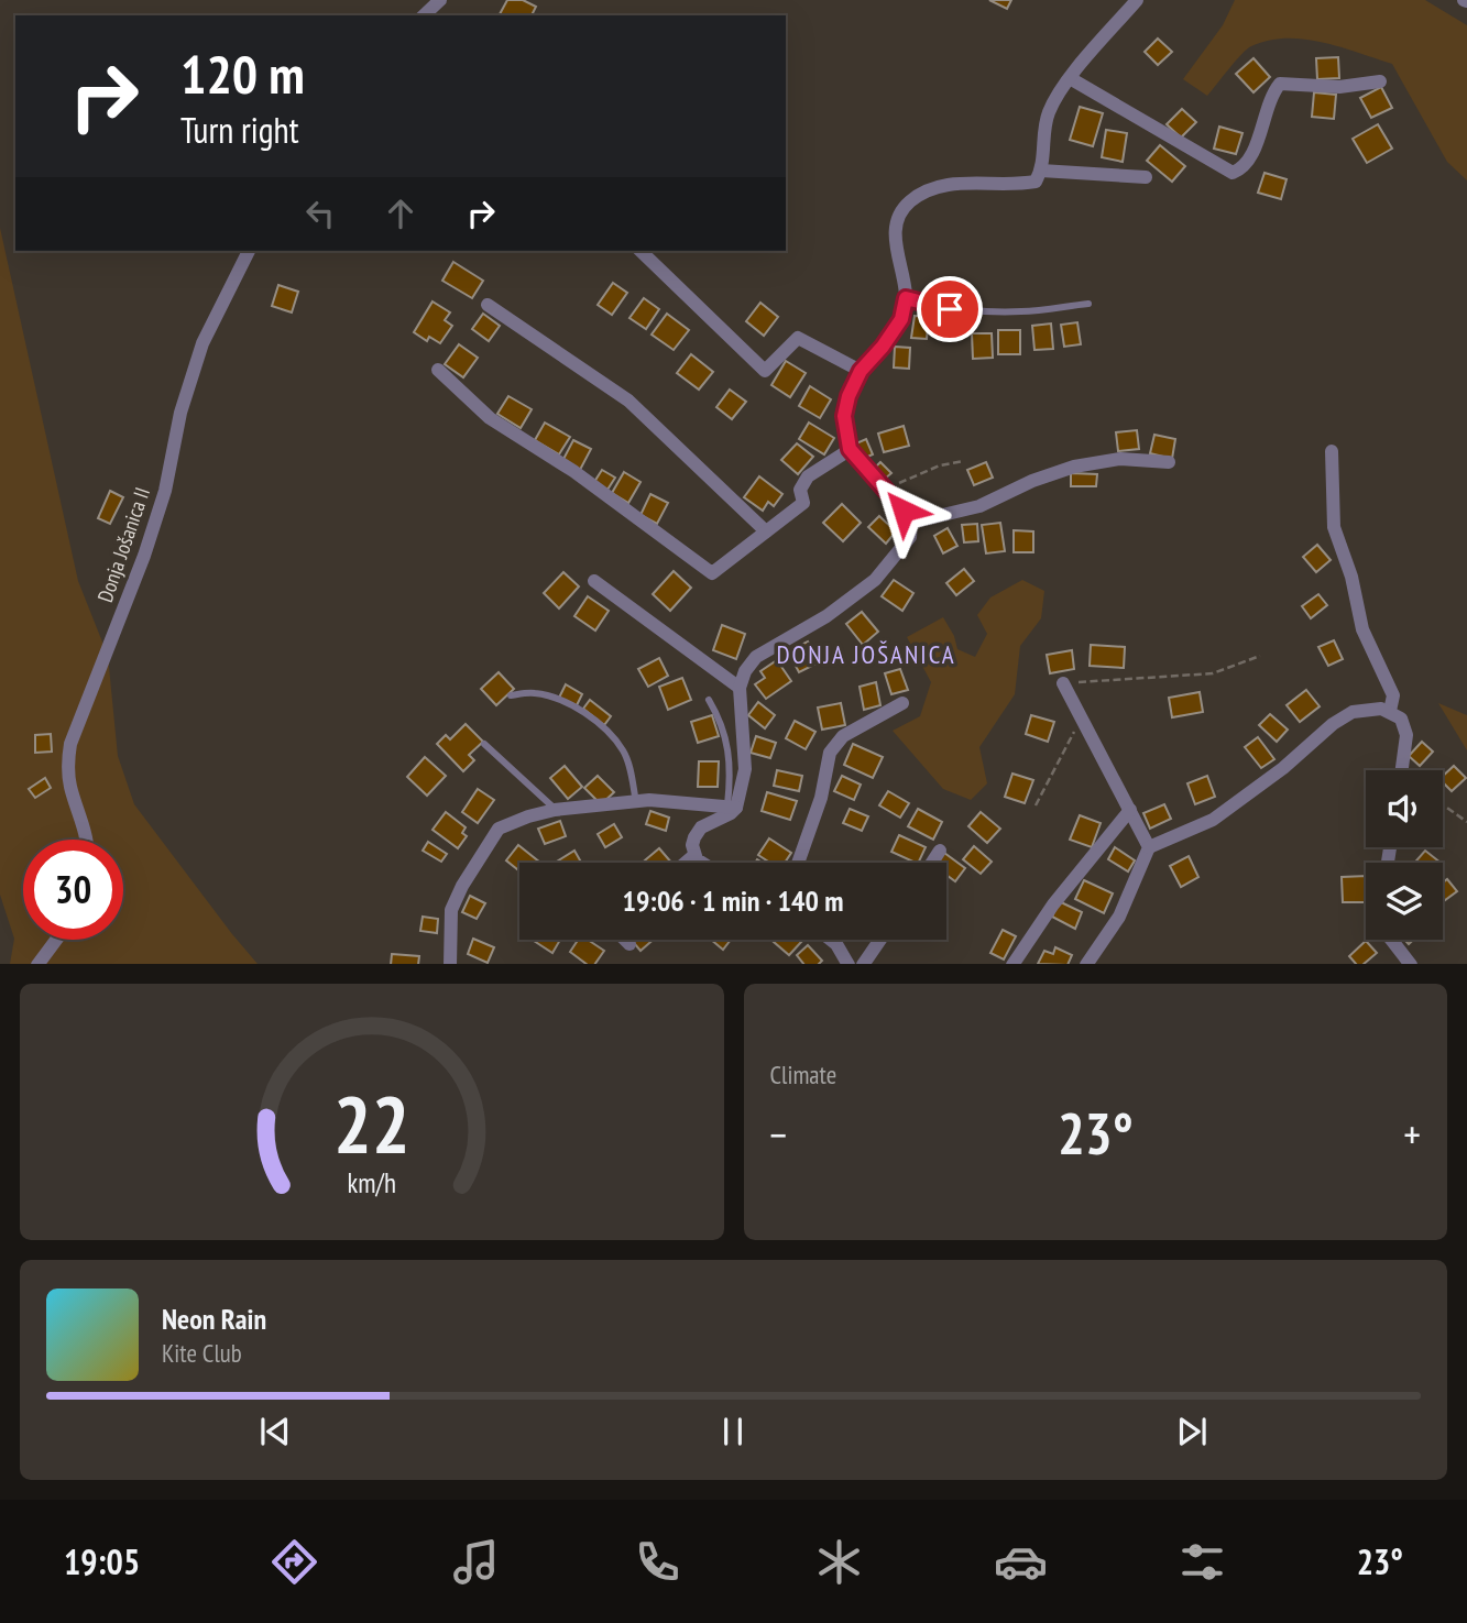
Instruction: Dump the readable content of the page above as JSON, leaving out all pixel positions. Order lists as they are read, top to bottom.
{
  "streets": {
    "street": ["Donja Jošanica II"]
  },
  "districts": ["DONJA JOŠANICA"],
  "page": {
    "turn": ["120 m", "Turn right"],
    "limit": "30",
    "trip": "19:06 · 1 min · 140 m",
    "tile": "Climate",
    "heat": ["−", "23°", "+"],
    "song": ["Neon Rain", "Kite Club"],
    "tabs": ["19:05", "23°"],
    "gauge": ["22", "km/h"]
  }
}
